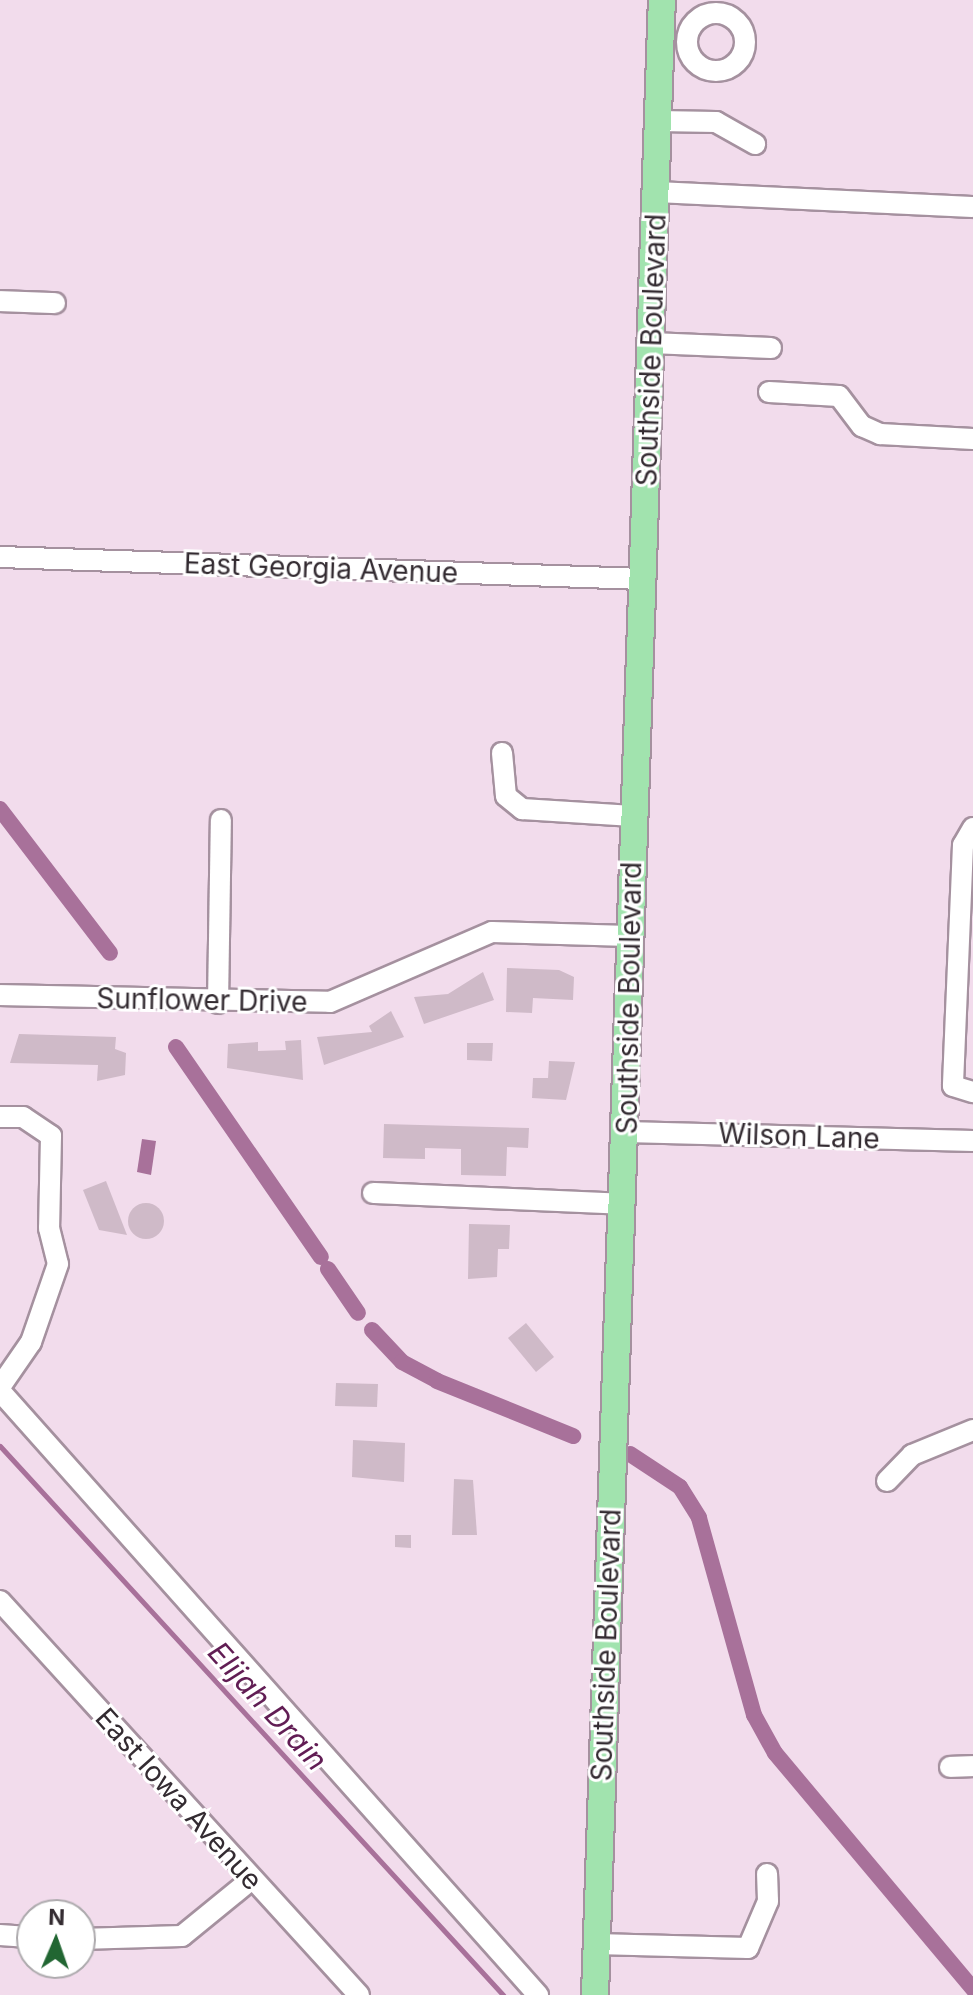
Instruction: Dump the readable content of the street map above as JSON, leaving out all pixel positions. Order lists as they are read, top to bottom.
{
  "streets": {
    "main road": ["Southside Boulevard"],
    "street": [
      "East Georgia Avenue",
      "Sunflower Drive",
      "Wilson Lane",
      "East Iowa Avenue"
    ]
  },
  "crossings": [
    ["Southside Boulevard", "East Georgia Avenue"],
    ["Southside Boulevard", "Sunflower Drive"],
    ["Southside Boulevard", "Wilson Lane"]
  ],
  "water": ["Elijah Drain"],
  "north": "top"
}
